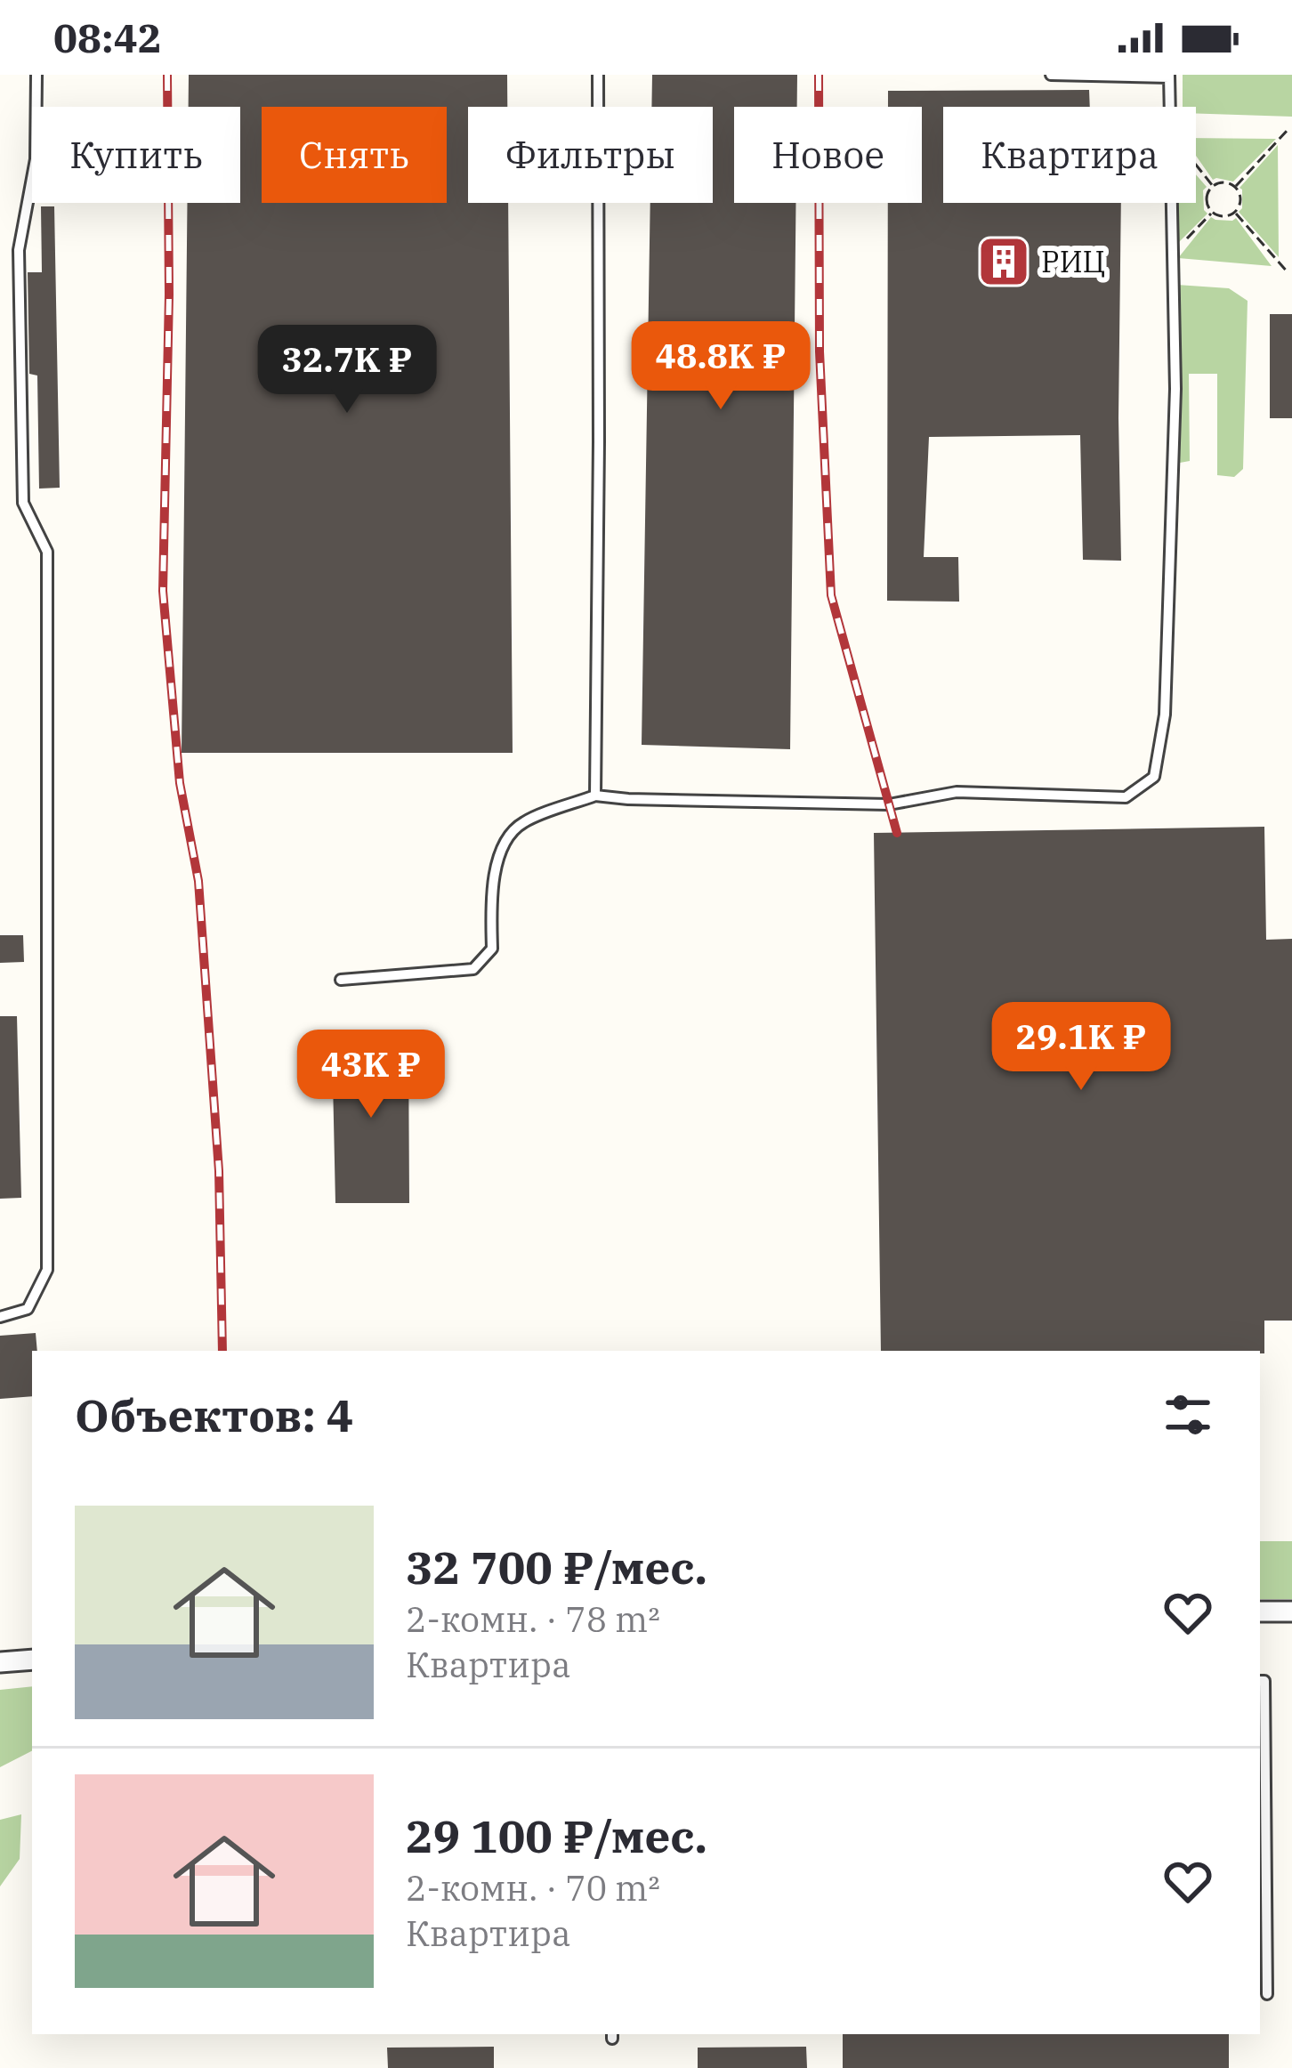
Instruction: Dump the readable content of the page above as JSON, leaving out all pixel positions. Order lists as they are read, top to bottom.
{
  "places": {
    "building": ["РИЦ"]
  },
  "page": {
    "status": "08:42",
    "chip": [
      "Купить",
      "Снять",
      "Фильтры",
      "Новое",
      "Квартира"
    ],
    "price": [
      "48.8K ₽",
      "32.7K ₽",
      "29.1K ₽",
      "43K ₽"
    ],
    "heading": "Объектов: 4",
    "list": [
      {
        "name": "32 700 ₽/мес.",
        "note": "2-комн. · 78 m² · Квартира"
      },
      {
        "name": "29 100 ₽/мес.",
        "note": "2-комн. · 70 m² · Квартира"
      }
    ]
  }
}
